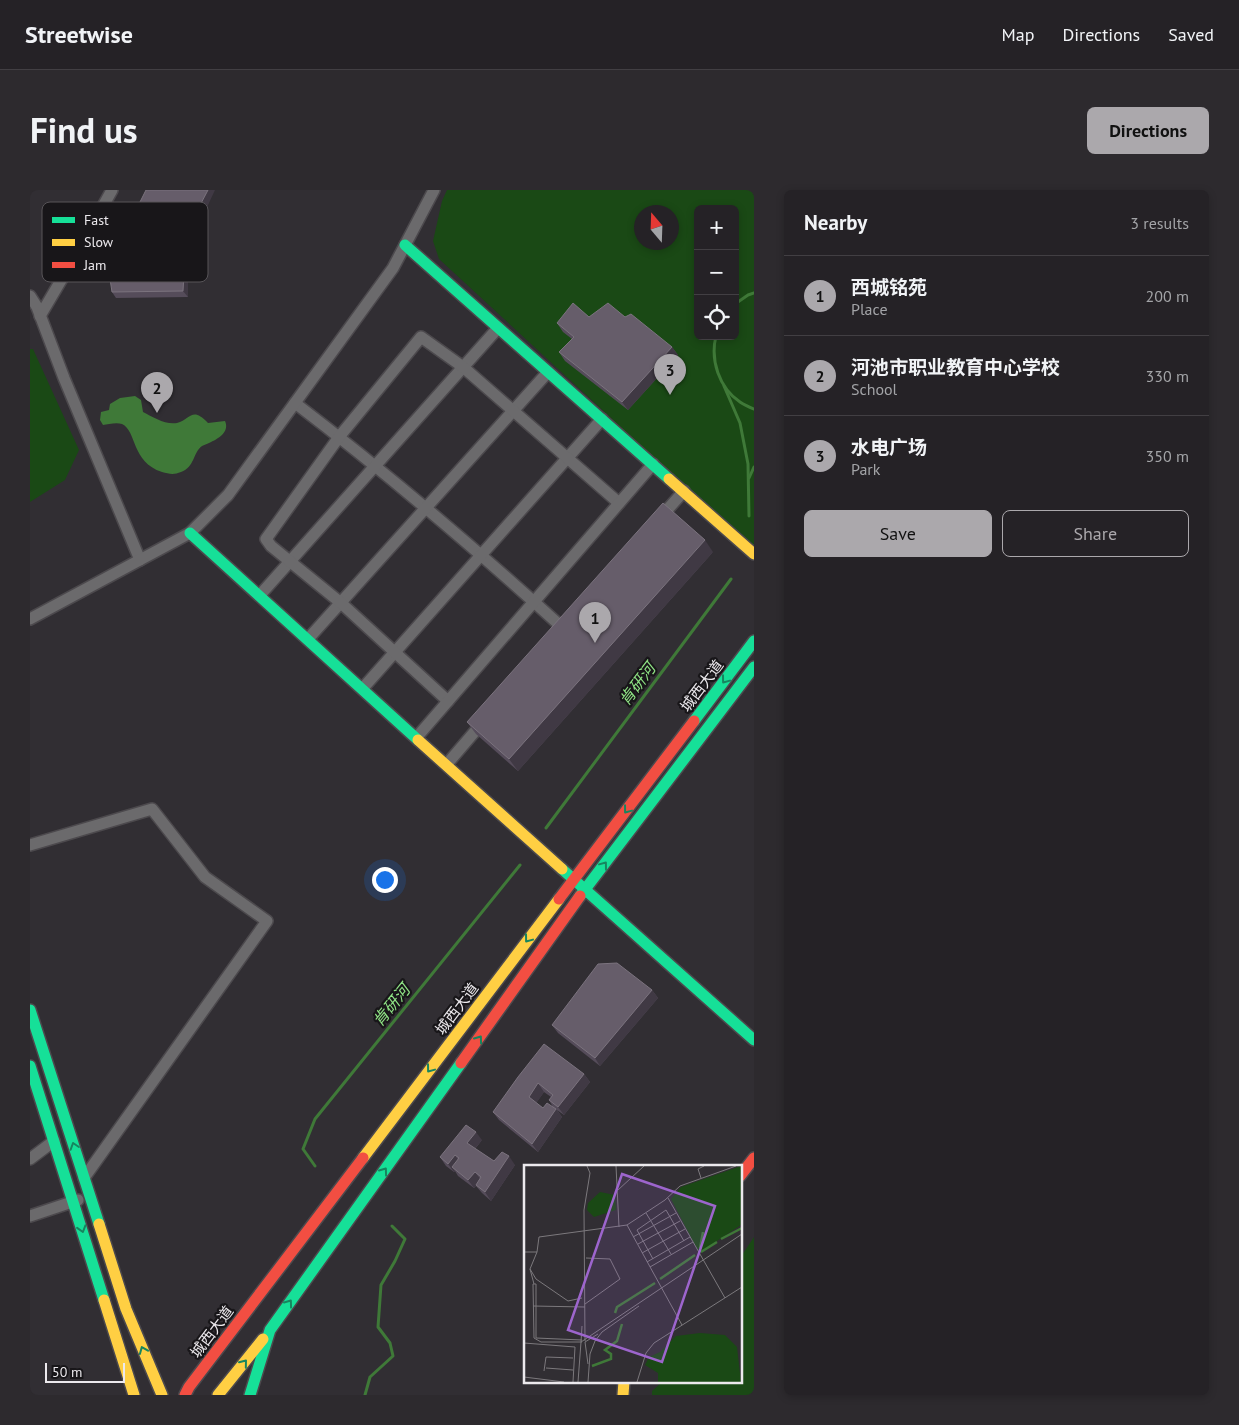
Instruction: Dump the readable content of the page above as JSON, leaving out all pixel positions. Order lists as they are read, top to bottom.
{
  "streets": {
    "main road": ["城西大道"]
  },
  "water": ["肯研河"],
  "legend": ["Fast", "Slow", "Jam"],
  "scale_bar": "50 m",
  "north": "top",
  "page": {
    "header": "Streetwise",
    "nav": ["Map", "Directions", "Saved"],
    "title": "Find us",
    "buttons": [
      "Directions",
      ["Save", "Share"]
    ],
    "heading": ["Nearby", "3 results"],
    "map_buttons": ["+", "−"],
    "list": [
      {
        "mark": "1",
        "name": "西城铭苑",
        "note": "Place",
        "value": "200 m"
      },
      {
        "mark": "2",
        "name": "河池市职业教育中心学校",
        "note": "School",
        "value": "330 m"
      },
      {
        "mark": "3",
        "name": "水电广场",
        "note": "Park",
        "value": "350 m"
      }
    ],
    "pins": ["3", "2", "1"],
    "scale": "50 m"
  }
}
